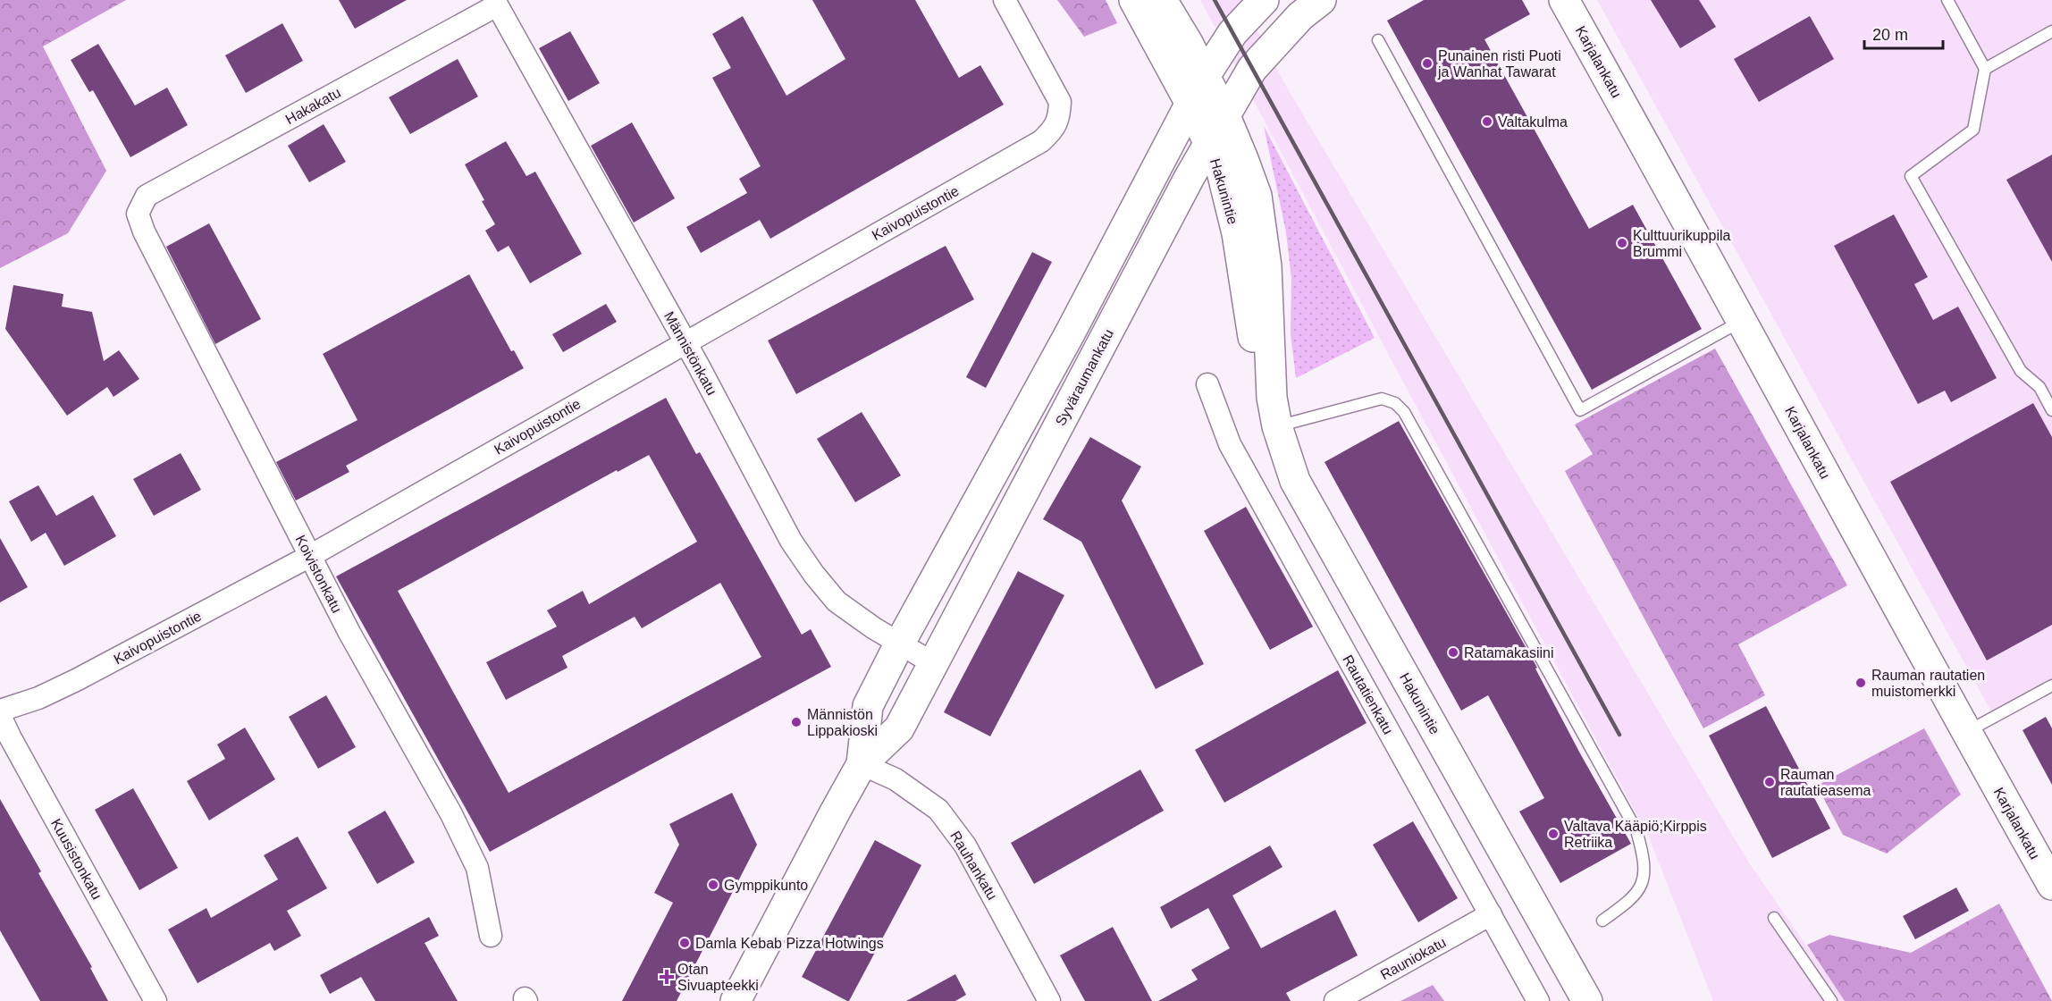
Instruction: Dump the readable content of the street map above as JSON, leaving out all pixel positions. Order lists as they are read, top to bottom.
{
  "streets": {
    "main road": ["Karjalankatu", "Hakunintie", "Syväraumankatu"],
    "street": [
      "Hakakatu",
      "Kaivopuistontie",
      "Männistönkatu",
      "Koivistonkatu",
      "Rautatienkatu",
      "Kuusistonkatu",
      "Rauhankatu",
      "Rauniokatu"
    ]
  },
  "crossings": [
    ["Hakakatu", "Männistönkatu"],
    ["Hakakatu", "Koivistonkatu"],
    ["Hakunintie", "Syväraumankatu"],
    ["Kaivopuistontie", "Männistönkatu"],
    ["Kaivopuistontie", "Koivistonkatu"],
    ["Männistönkatu", "Syväraumankatu"],
    ["Syväraumankatu", "Rauhankatu"],
    ["Rautatienkatu", "Rauniokatu"]
  ],
  "places": {
    "other": [
      "Punainen risti Puoti ja Wanhat Tawarat",
      "Valtakulma",
      "Kulttuurikuppila Brummi",
      "Ratamakasiini",
      "Rauman rautatien muistomerkki",
      "Männistön Lippakioski",
      "Rauman rautatieasema",
      "Valtava Kääpiö;Kirppis Retriika",
      "Gymppikunto",
      "Damla Kebab Pizza Hotwings"
    ],
    "health": ["Otan Sivuapteekki"]
  },
  "scale_bar": "20 m"
}
